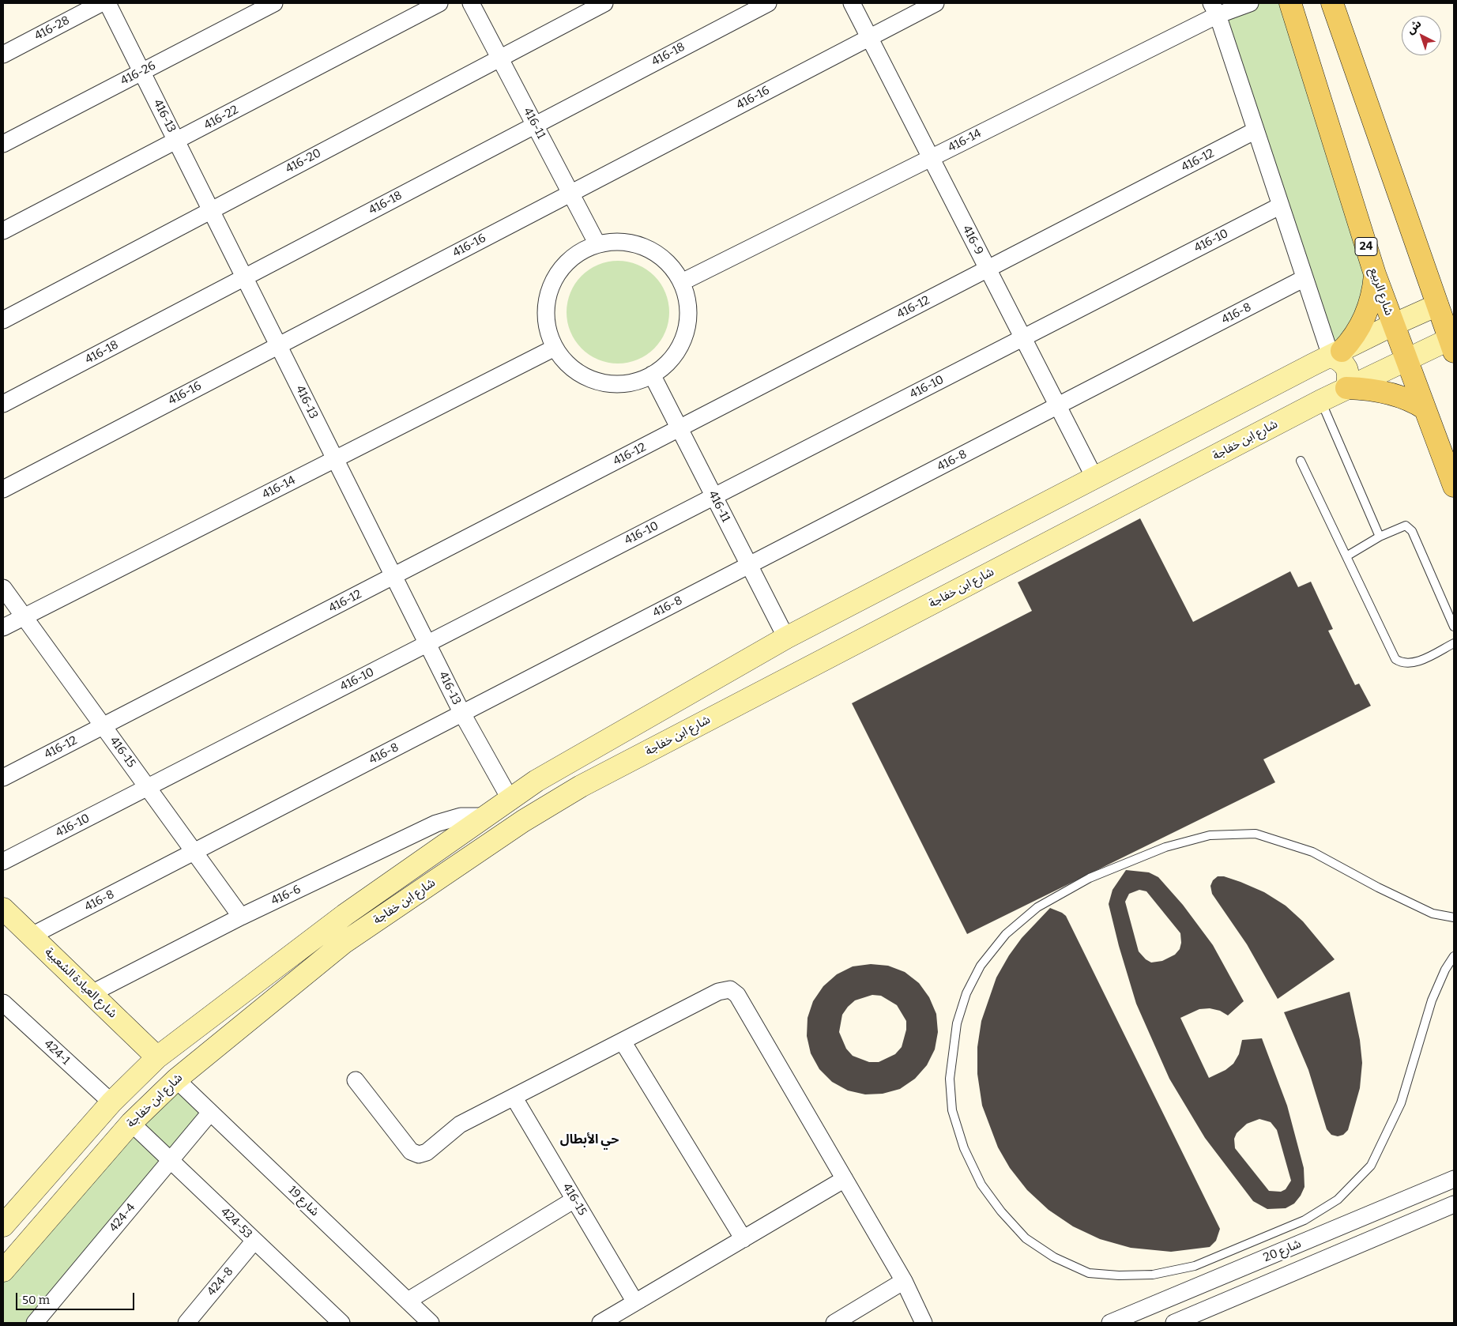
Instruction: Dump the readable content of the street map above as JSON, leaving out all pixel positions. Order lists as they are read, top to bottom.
{
  "streets": {
    "main road": ["24", "شارع الربيع"],
    "street": [
      "416-28",
      "416-18",
      "416-26",
      "416-16",
      "416-13",
      "416-22",
      "416-11",
      "416-14",
      "416-12",
      "416-20",
      "416-9",
      "416-10",
      "416-8",
      "شارع ابن خفاجة",
      "416-15",
      "416-6",
      "شارع العيادة الشعبية",
      "424-1",
      "شارع 19",
      "424-4",
      "424-53",
      "شارع 20",
      "424-8"
    ]
  },
  "crossings": [
    ["416-18", "416-13"],
    ["416-18", "416-11"],
    ["416-26", "416-13"],
    ["416-16", "416-13"],
    ["416-16", "416-11"],
    ["416-16", "416-9"],
    ["416-13", "416-22"],
    ["416-13", "416-14"],
    ["416-13", "416-12"],
    ["416-13", "416-20"],
    ["416-13", "416-10"],
    ["416-13", "416-8"],
    ["416-13", "شارع ابن خفاجة"],
    ["416-11", "416-12"],
    ["416-11", "416-20"],
    ["416-11", "416-10"],
    ["416-11", "416-8"],
    ["416-11", "شارع ابن خفاجة"],
    ["416-14", "416-9"],
    ["416-14", "416-15"],
    ["416-12", "416-9"],
    ["416-12", "416-15"],
    ["416-9", "416-10"],
    ["416-9", "416-8"],
    ["416-9", "شارع ابن خفاجة"],
    ["416-10", "416-15"],
    ["شارع الربيع", "شارع ابن خفاجة"],
    ["416-8", "416-15"],
    ["416-8", "شارع العيادة الشعبية"],
    ["شارع ابن خفاجة", "416-6"],
    ["شارع ابن خفاجة", "شارع العيادة الشعبية"],
    ["شارع ابن خفاجة", "424-1"],
    ["شارع ابن خفاجة", "شارع 19"],
    ["شارع ابن خفاجة", "424-53"],
    ["416-15", "416-6"],
    ["416-6", "شارع العيادة الشعبية"],
    ["شارع 19", "424-4"],
    ["424-4", "424-53"],
    ["424-53", "424-8"]
  ],
  "districts": ["حي الأبطال"],
  "scale_bar": "50 m",
  "north": "top left"
}
